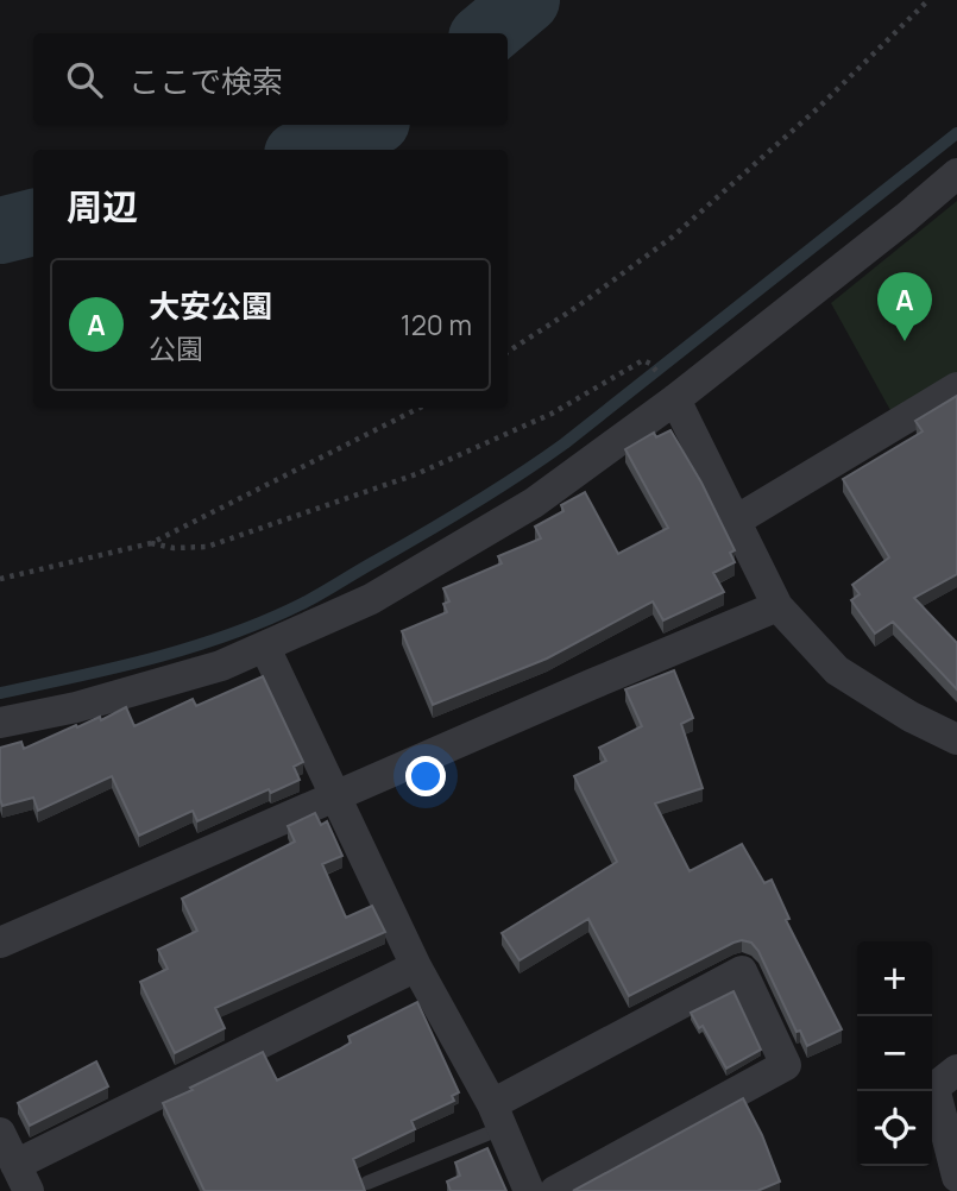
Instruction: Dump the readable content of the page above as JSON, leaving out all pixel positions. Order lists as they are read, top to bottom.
{
  "page": {
    "search": "ここで検索",
    "heading": "周辺",
    "list": [
      {
        "mark": "A",
        "name": "大安公園",
        "note": "公園",
        "value": "120 m"
      }
    ],
    "pins": "A",
    "map_buttons": ["+", "−"]
  }
}
